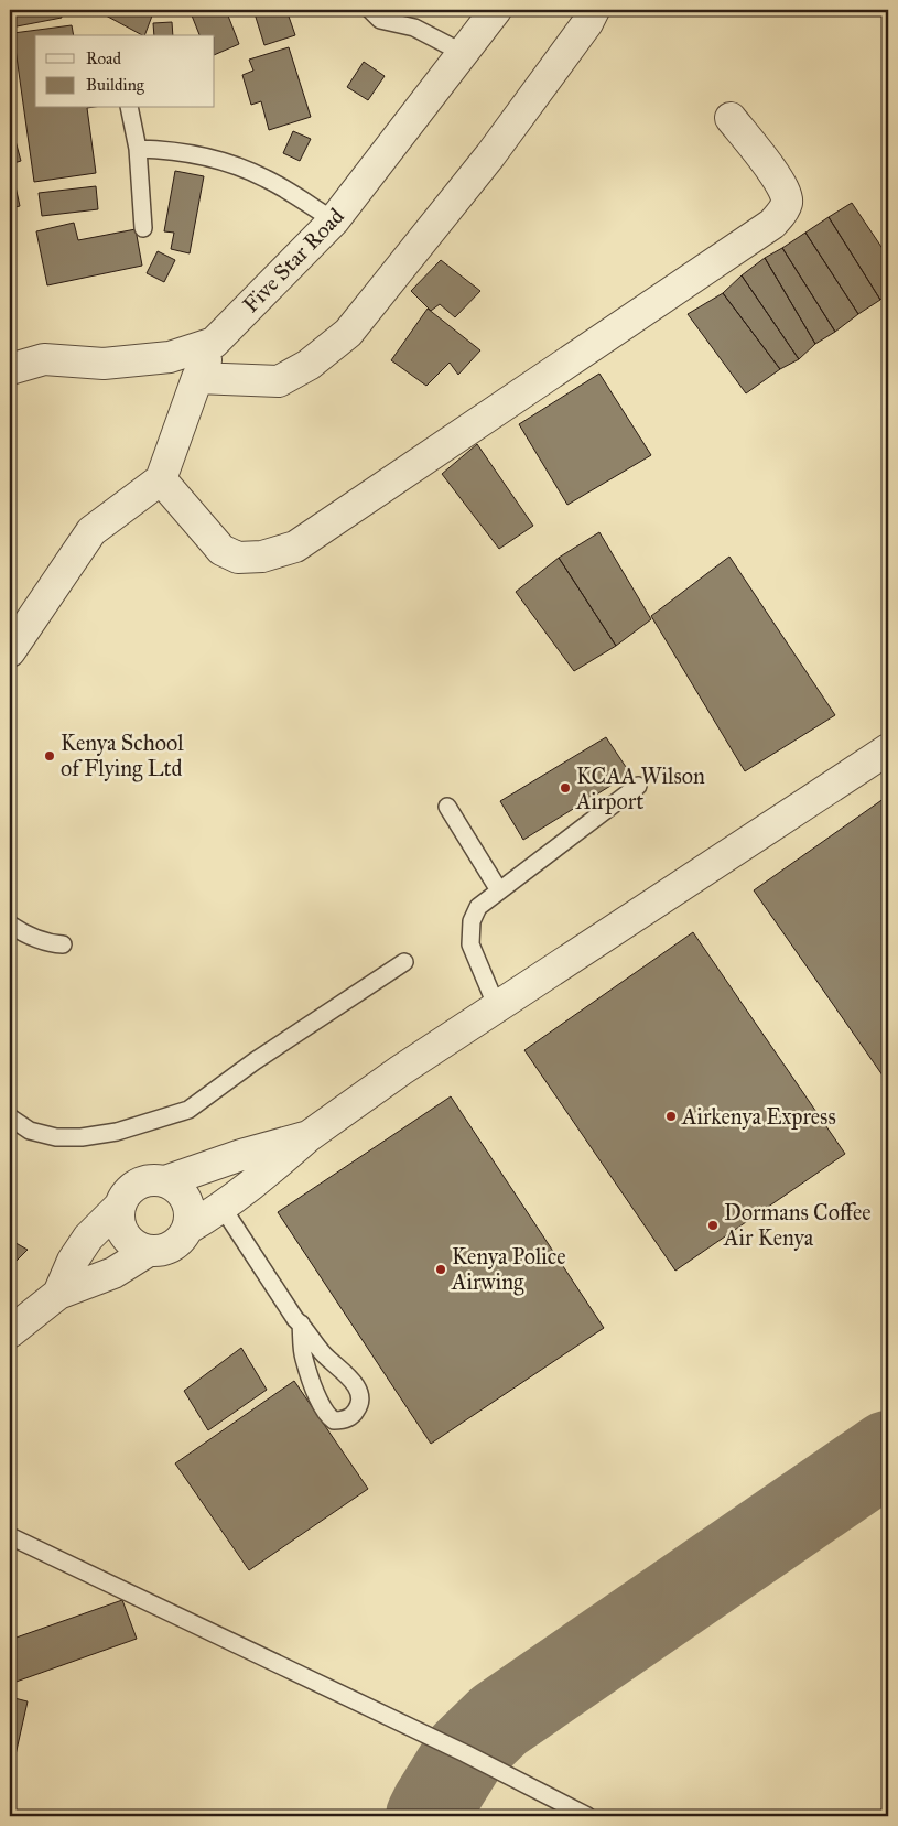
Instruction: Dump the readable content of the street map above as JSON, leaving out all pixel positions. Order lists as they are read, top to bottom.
{
  "streets": {
    "street": ["Five Star Road"]
  },
  "places": [
    "Kenya School of Flying Ltd",
    "KCAA Wilson Airport",
    "Airkenya Express",
    "Dormans Coffee Air Kenya",
    "Kenya Police Airwing"
  ],
  "legend": ["Road", "Building"]
}
